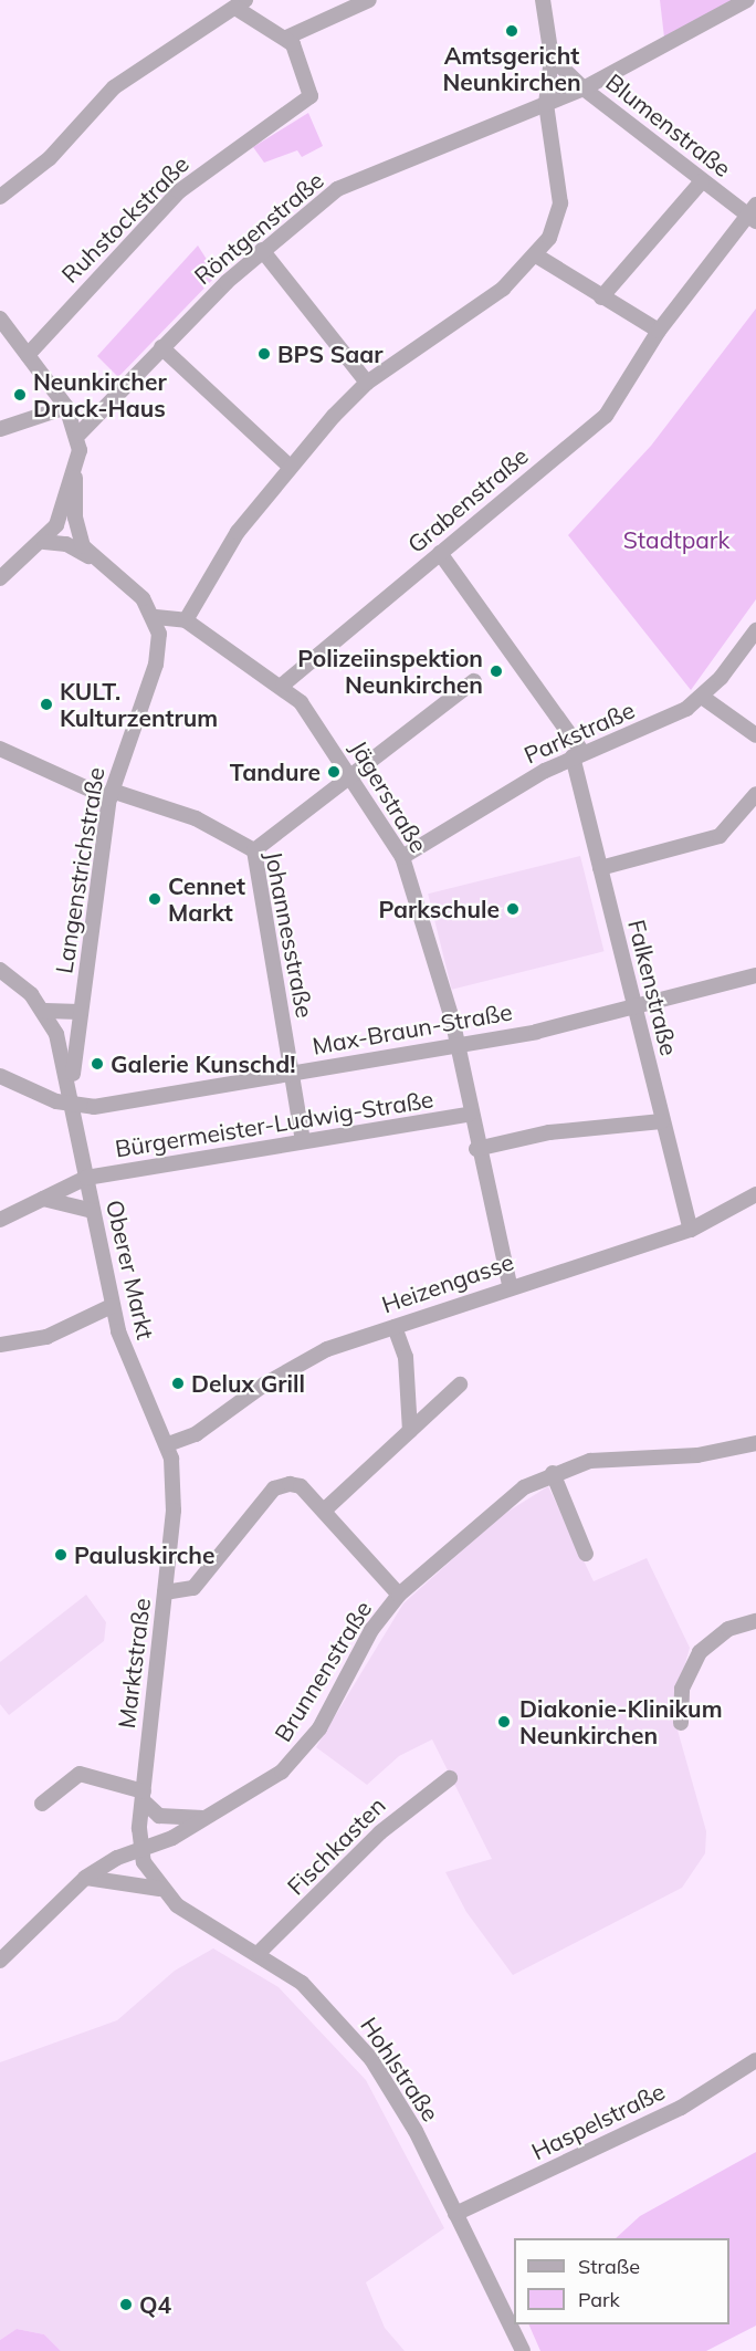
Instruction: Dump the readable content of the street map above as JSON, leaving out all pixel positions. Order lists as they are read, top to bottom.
{
  "streets": {
    "street": [
      "Blumenstraße",
      "Ruhstockstraße",
      "Röntgenstraße",
      "Grabenstraße",
      "Parkstraße",
      "Jägerstraße",
      "Langenstrichstraße",
      "Johannesstraße",
      "Falkenstraße",
      "Max-Braun-Straße",
      "Bürgermeister-Ludwig-Straße",
      "Oberer Markt",
      "Heizengasse",
      "Marktstraße",
      "Brunnenstraße",
      "Fischkasten",
      "Hohlstraße",
      "Haspelstraße"
    ]
  },
  "crossings": [
    ["Blumenstraße", "Röntgenstraße"],
    ["Blumenstraße", "Grabenstraße"],
    ["Grabenstraße", "Jägerstraße"],
    ["Grabenstraße", "Falkenstraße"],
    ["Parkstraße", "Jägerstraße"],
    ["Parkstraße", "Falkenstraße"],
    ["Jägerstraße", "Langenstrichstraße"],
    ["Jägerstraße", "Max-Braun-Straße"],
    ["Jägerstraße", "Bürgermeister-Ludwig-Straße"],
    ["Jägerstraße", "Heizengasse"],
    ["Langenstrichstraße", "Johannesstraße"],
    ["Langenstrichstraße", "Max-Braun-Straße"],
    ["Langenstrichstraße", "Oberer Markt"],
    ["Johannesstraße", "Max-Braun-Straße"],
    ["Johannesstraße", "Bürgermeister-Ludwig-Straße"],
    ["Falkenstraße", "Max-Braun-Straße"],
    ["Falkenstraße", "Heizengasse"],
    ["Max-Braun-Straße", "Oberer Markt"],
    ["Bürgermeister-Ludwig-Straße", "Oberer Markt"],
    ["Oberer Markt", "Heizengasse"],
    ["Oberer Markt", "Marktstraße"],
    ["Heizengasse", "Marktstraße"],
    ["Marktstraße", "Brunnenstraße"],
    ["Marktstraße", "Hohlstraße"],
    ["Brunnenstraße", "Hohlstraße"],
    ["Fischkasten", "Hohlstraße"],
    ["Hohlstraße", "Haspelstraße"]
  ],
  "parks": ["Stadtpark"],
  "places": [
    "Amtsgericht Neunkirchen",
    "BPS Saar",
    "Neunkircher Druck-Haus",
    "Polizeiinspektion Neunkirchen",
    "KULT. Kulturzentrum",
    "Tandure",
    "Cennet Markt",
    "Parkschule",
    "Galerie Kunschd!",
    "Delux Grill",
    "Pauluskirche",
    "Diakonie-Klinikum Neunkirchen",
    "Q4"
  ],
  "legend": ["Straße", "Park"]
}
